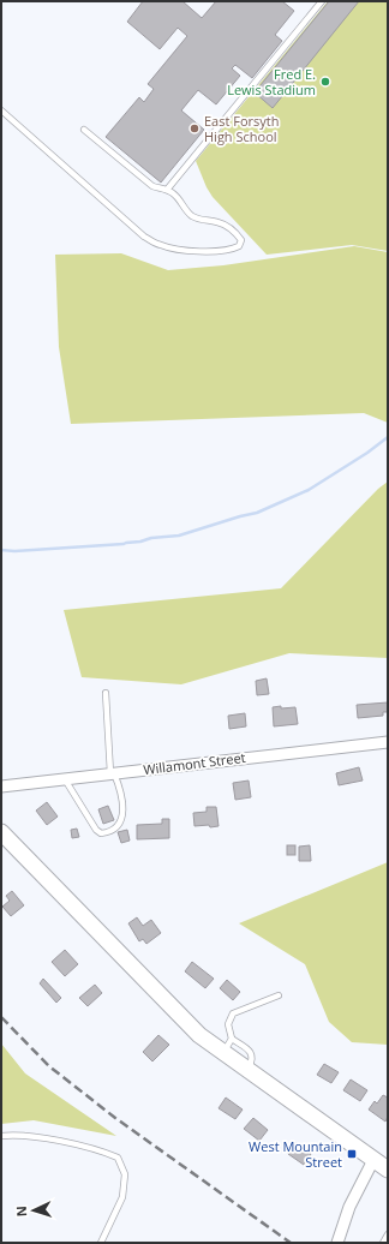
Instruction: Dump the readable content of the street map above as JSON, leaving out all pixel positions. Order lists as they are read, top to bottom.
{
  "streets": {
    "street": ["Willamont Street"]
  },
  "places": {
    "other": ["Fred E. Lewis Stadium", "East Forsyth High School"],
    "transit": ["West Mountain Street"]
  },
  "north": "left"
}
